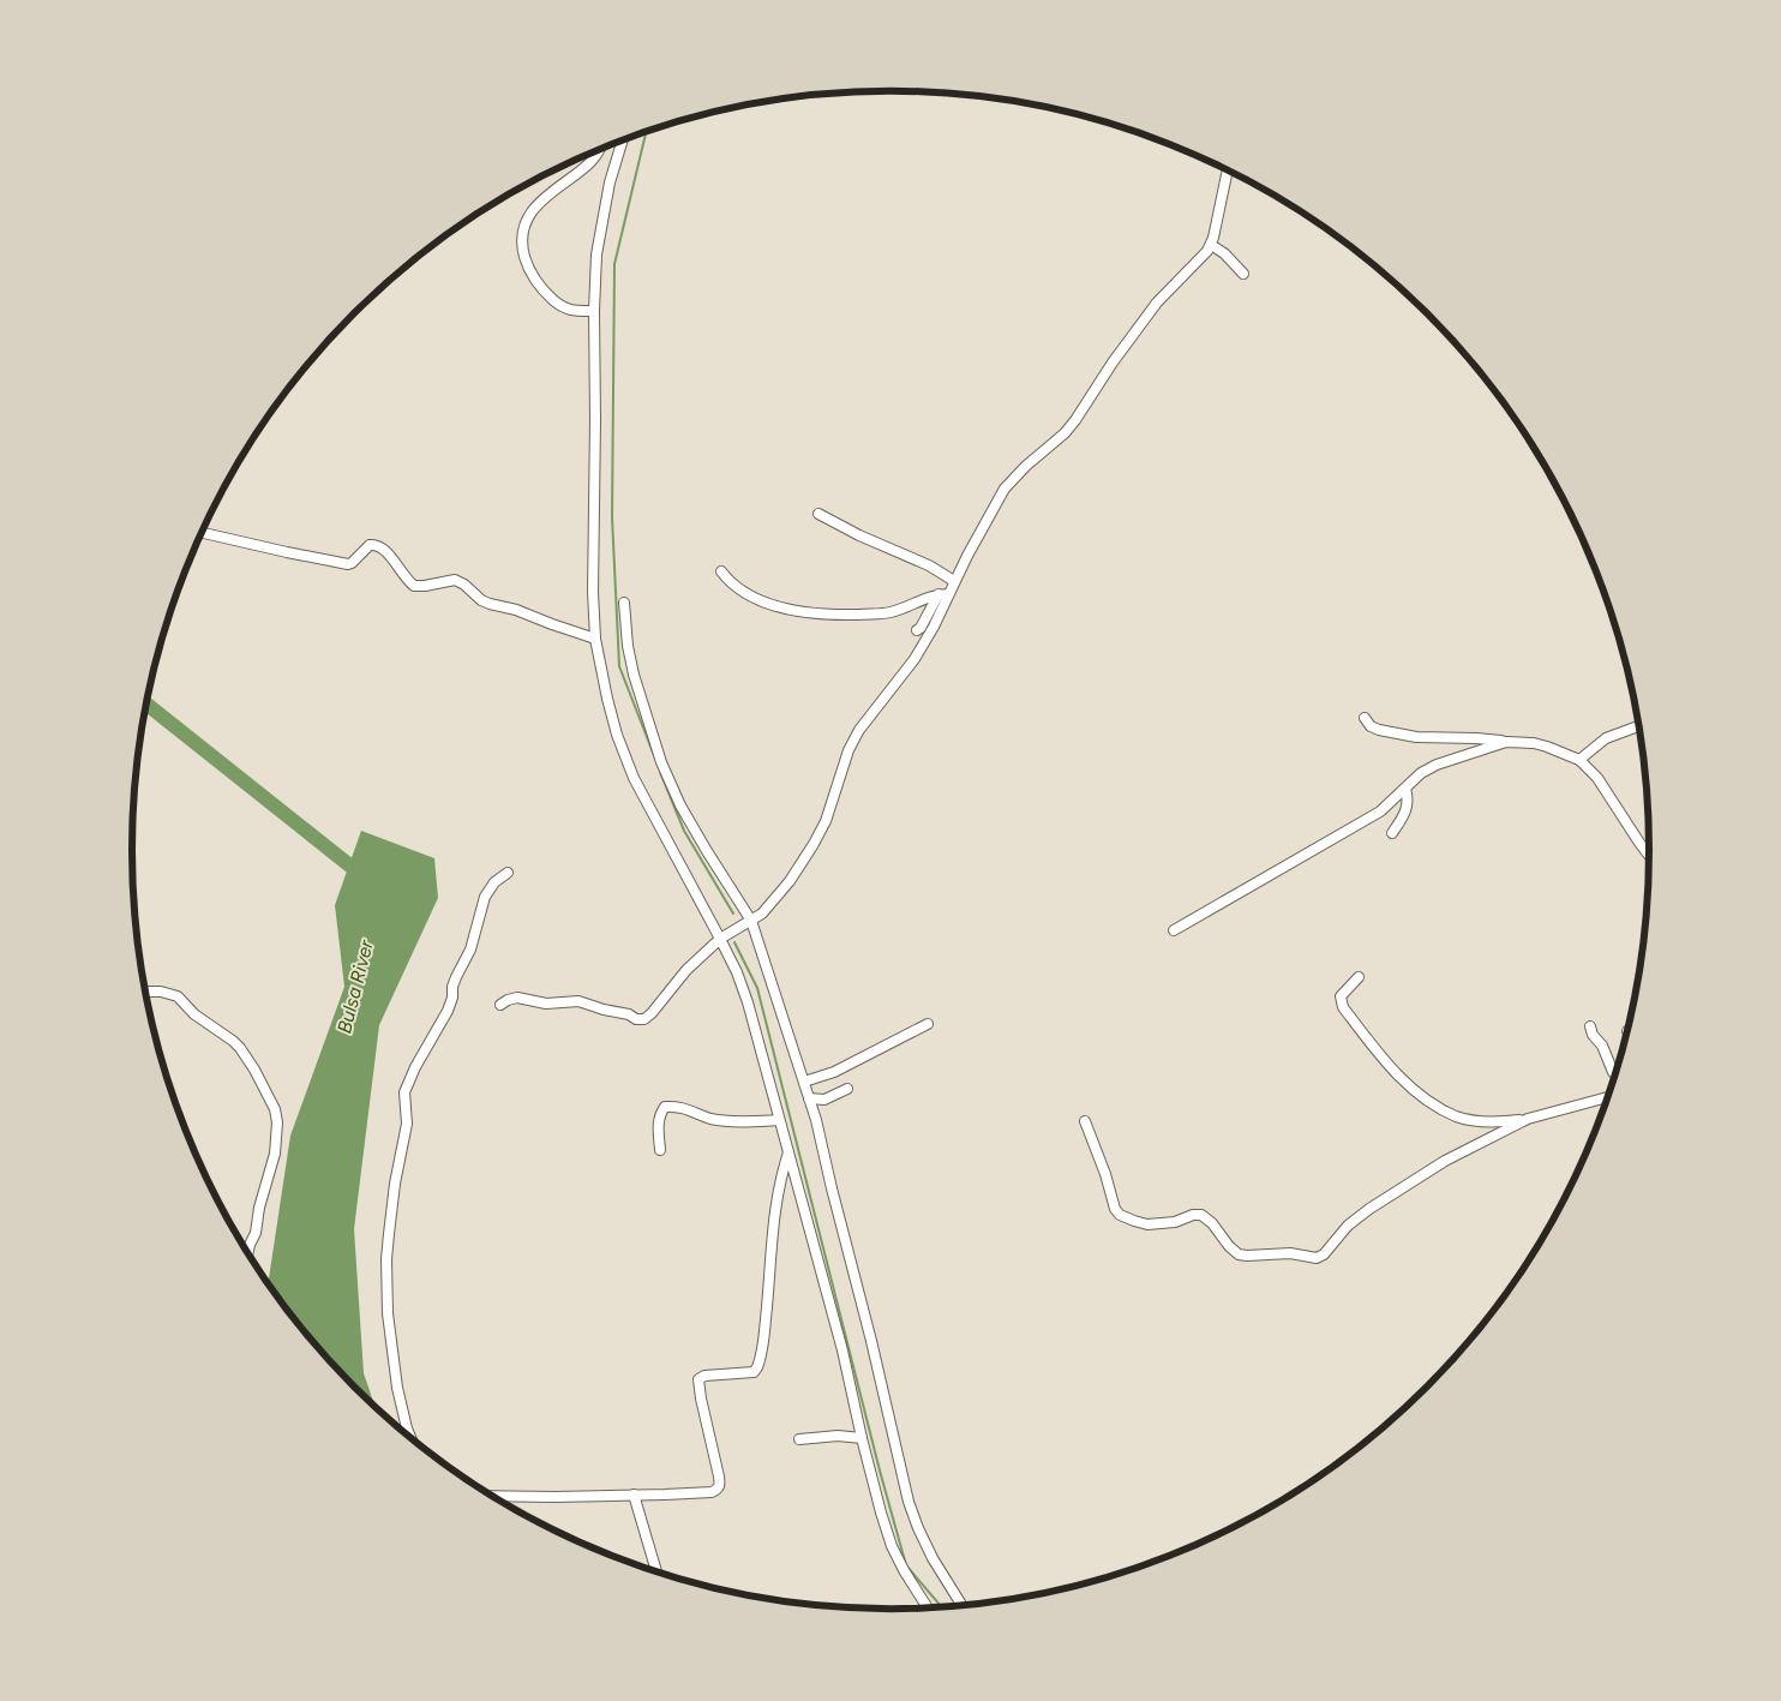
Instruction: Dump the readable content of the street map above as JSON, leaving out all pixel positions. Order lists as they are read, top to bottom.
{
  "water": ["Bulsa River"]
}
